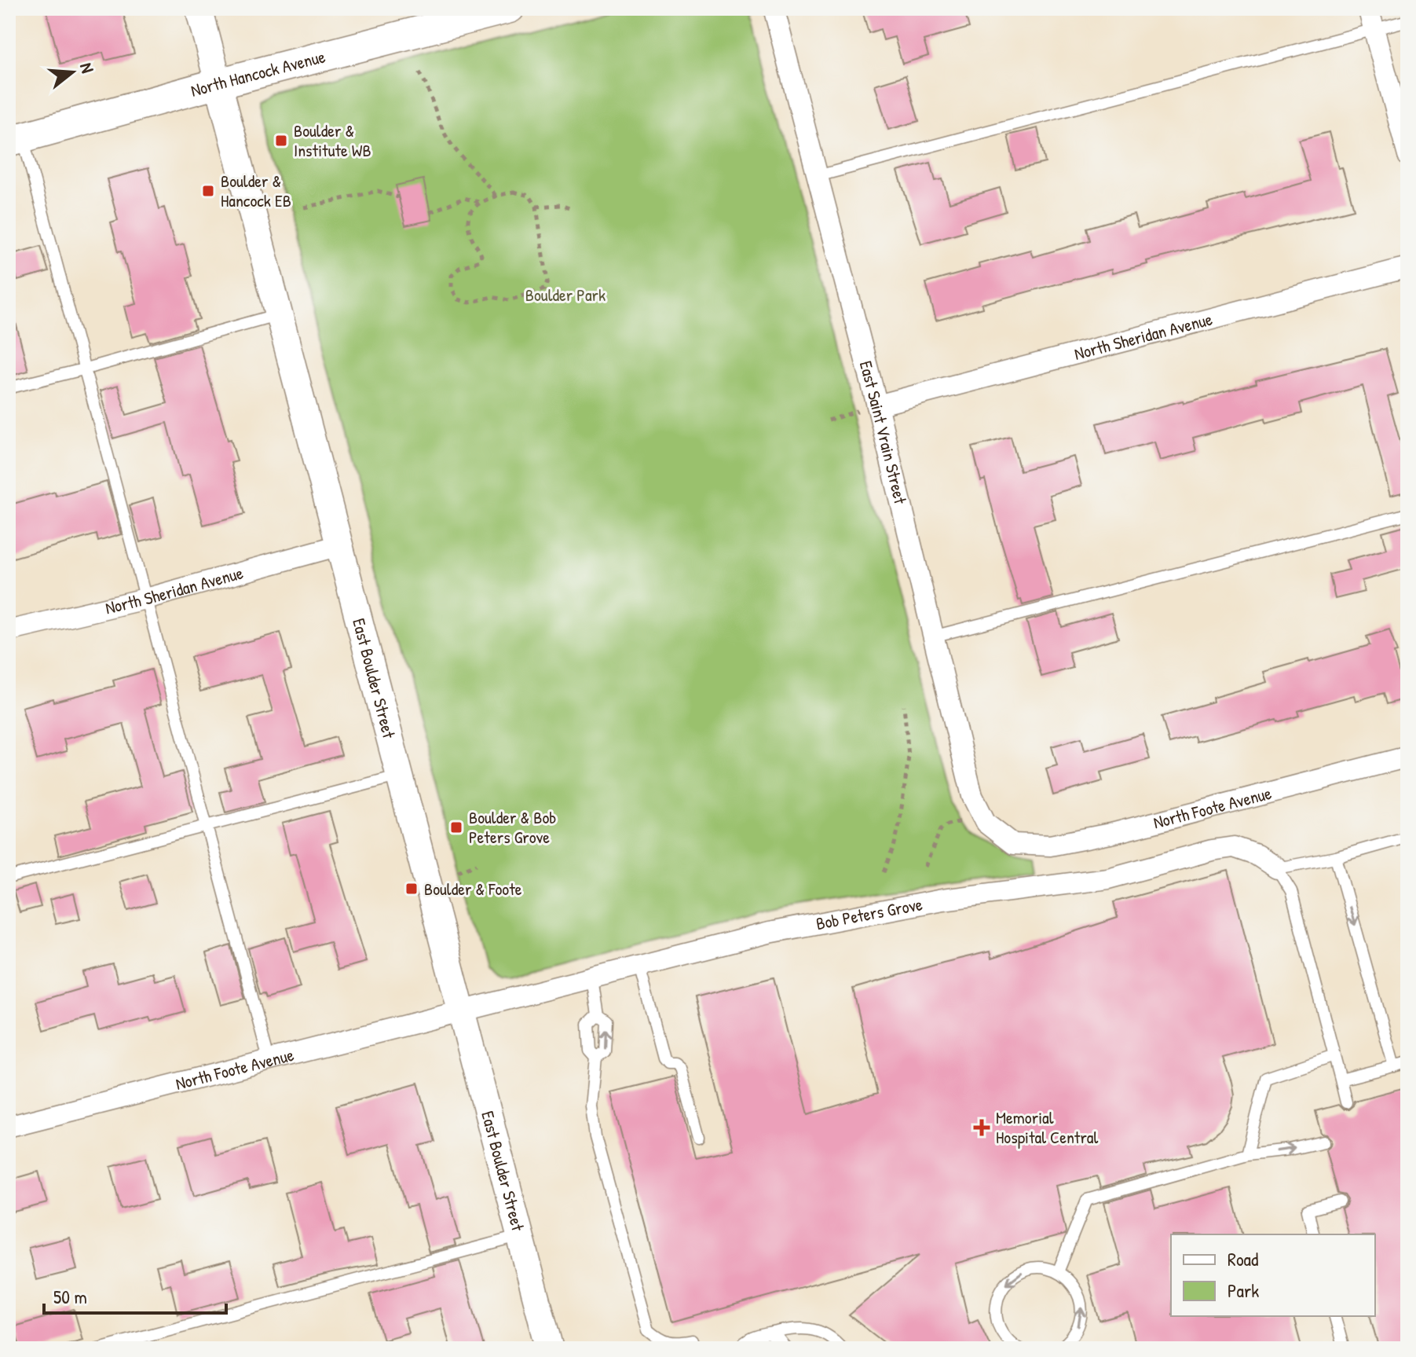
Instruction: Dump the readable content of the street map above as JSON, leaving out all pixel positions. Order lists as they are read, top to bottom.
{
  "streets": {
    "main road": ["North Hancock Avenue"],
    "street": [
      "North Sheridan Avenue",
      "East Saint Vrain Street",
      "East Boulder Street",
      "North Foote Avenue",
      "Bob Peters Grove"
    ]
  },
  "crossings": [
    ["North Hancock Avenue", "East Boulder Street"],
    ["North Sheridan Avenue", "East Saint Vrain Street"],
    ["North Sheridan Avenue", "East Boulder Street"],
    ["East Saint Vrain Street", "North Foote Avenue"],
    ["East Boulder Street", "North Foote Avenue"],
    ["East Boulder Street", "Bob Peters Grove"],
    ["North Foote Avenue", "Bob Peters Grove"]
  ],
  "parks": ["Boulder Park"],
  "places": {
    "transit": [
      "Boulder & Institute WB",
      "Boulder & Hancock EB",
      "Boulder & Bob Peters Grove",
      "Boulder & Foote"
    ],
    "health": ["Memorial Hospital Central"]
  },
  "legend": ["Road", "Park"],
  "scale_bar": "50 m",
  "north": "right"
}
